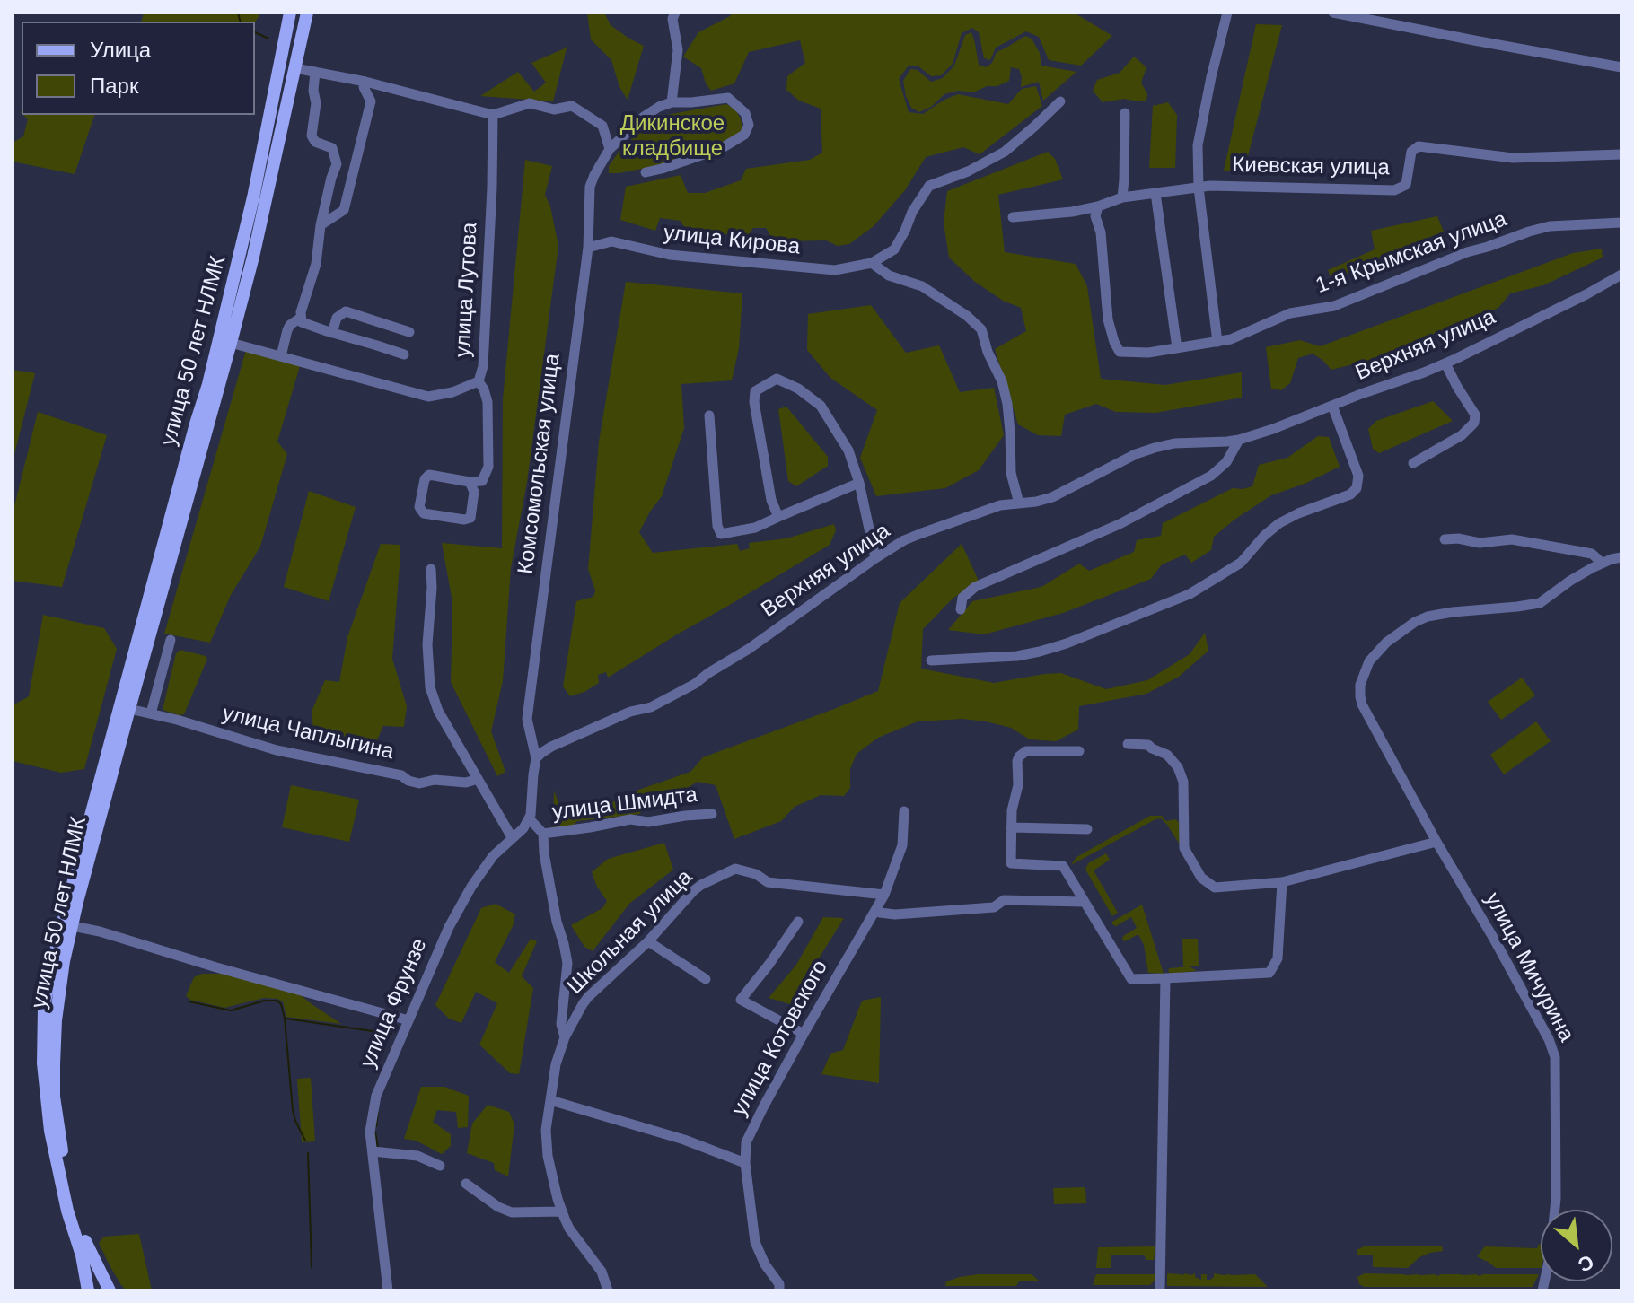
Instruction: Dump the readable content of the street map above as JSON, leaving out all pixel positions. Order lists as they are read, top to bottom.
{
  "streets": {
    "main road": ["улица 50 лет НЛМК"],
    "street": [
      "Киевская улица",
      "улица Кирова",
      "1-я Крымская улица",
      "улица Лутова",
      "Верхняя улица",
      "Комсомольская улица",
      "улица Чаплыгина",
      "улица Шмидта",
      "Школьная улица",
      "улица Мичурина",
      "улица Фрунзе",
      "улица Котовского"
    ]
  },
  "crossings": [
    ["Киевская улица", "1-я Крымская улица"],
    ["улица Кирова", "Комсомольская улица"],
    ["улица Лутова", "улица 50 лет НЛМК"],
    ["Верхняя улица", "Комсомольская улица"],
    ["улица 50 лет НЛМК", "улица Чаплыгина"],
    ["Школьная улица", "улица Котовского"]
  ],
  "parks": ["Дикинское кладбище"],
  "legend": ["Улица", "Парк"],
  "north": "bottom right"
}
